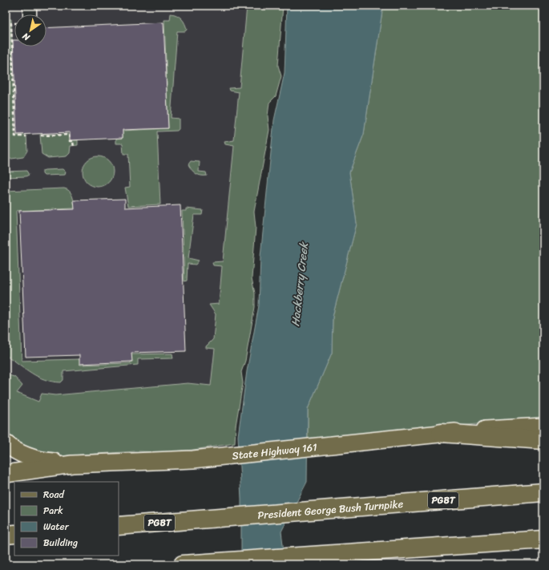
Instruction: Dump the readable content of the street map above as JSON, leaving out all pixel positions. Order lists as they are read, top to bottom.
{
  "streets": {
    "highway": ["PGBT", "President George Bush Turnpike"],
    "main road": ["State Highway 161"]
  },
  "water": ["Hackberry Creek"],
  "legend": [
    "Road",
    "Park",
    "Water",
    "Building"
  ],
  "north": "bottom left"
}
